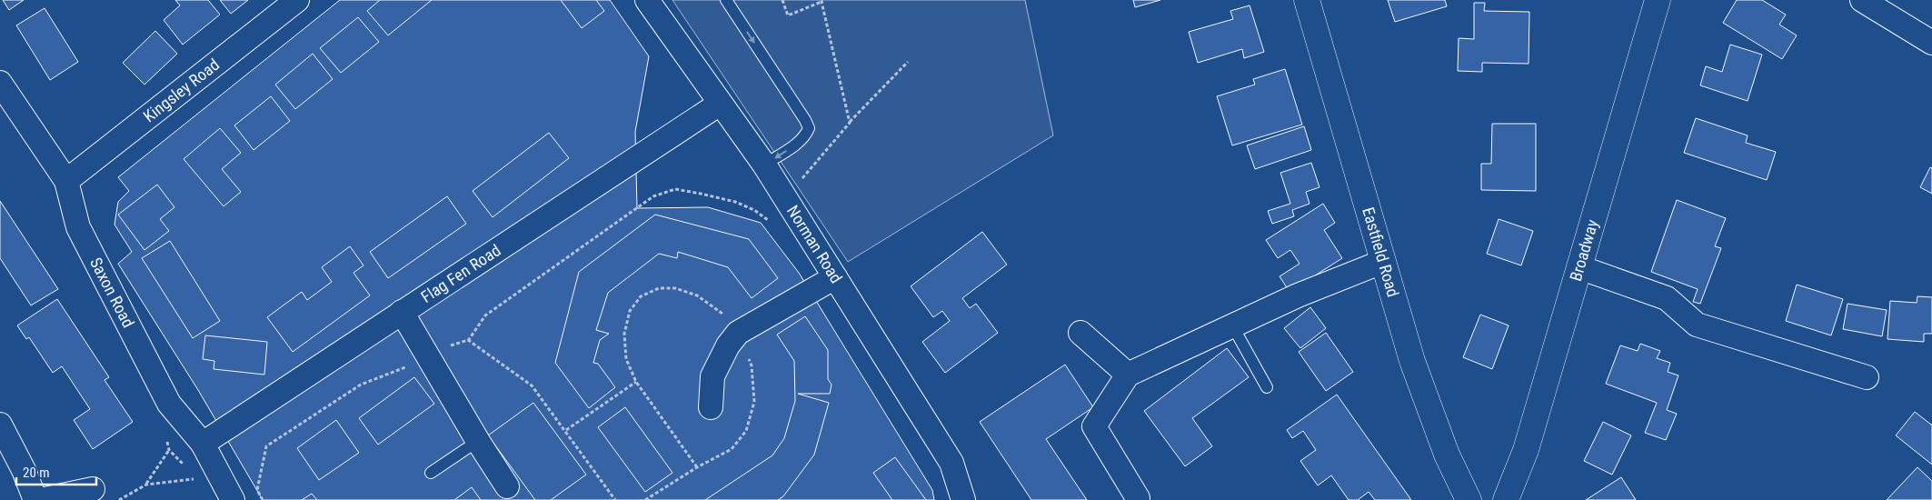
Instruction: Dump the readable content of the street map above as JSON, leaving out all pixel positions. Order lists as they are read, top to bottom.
{
  "streets": {
    "street": [
      "Kingsley Road",
      "Norman Road",
      "Broadway",
      "Eastfield Road",
      "Flag Fen Road",
      "Saxon Road"
    ]
  },
  "crossings": [
    ["Kingsley Road", "Saxon Road"],
    ["Norman Road", "Flag Fen Road"],
    ["Flag Fen Road", "Saxon Road"]
  ],
  "scale_bar": "20 m"
}
